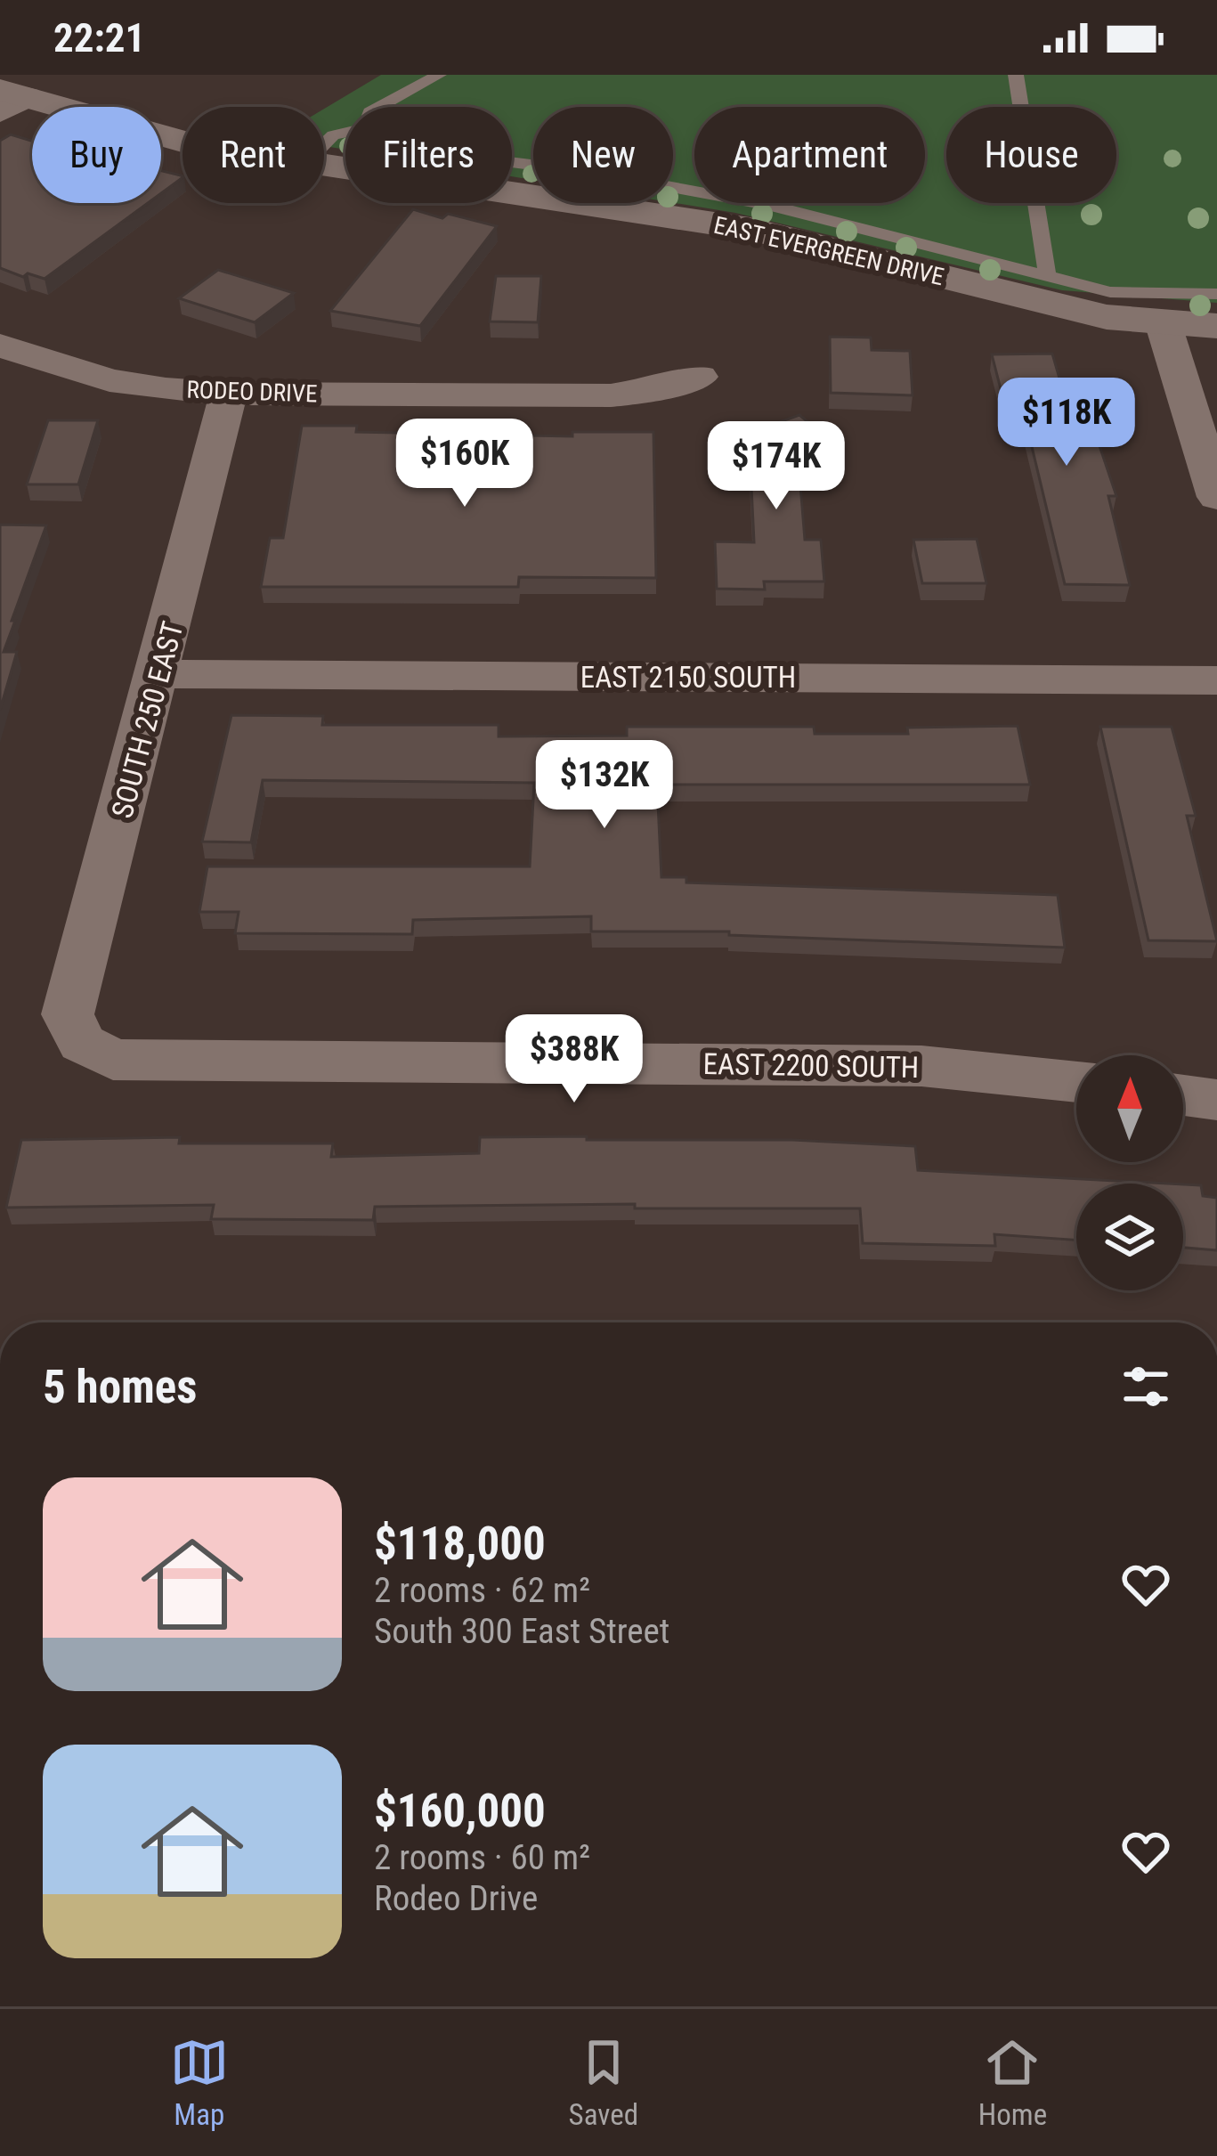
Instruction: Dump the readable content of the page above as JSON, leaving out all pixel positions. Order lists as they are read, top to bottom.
{
  "streets": {
    "street": [
      "EAST EVERGREEN DRIVE",
      "RODEO DRIVE",
      "EAST 2150 SOUTH",
      "SOUTH 250 EAST",
      "EAST 2200 SOUTH"
    ]
  },
  "crossings": [
    ["RODEO DRIVE", "SOUTH 250 EAST"],
    ["EAST 2150 SOUTH", "SOUTH 250 EAST"],
    ["SOUTH 250 EAST", "EAST 2200 SOUTH"]
  ],
  "north": "top",
  "page": {
    "status": "22:21",
    "chip": [
      "Buy",
      "Rent",
      "Filters",
      "New",
      "Apartment",
      "House"
    ],
    "price": [
      "$118K",
      "$160K",
      "$174K",
      "$132K",
      "$388K"
    ],
    "heading": "5 homes",
    "list": [
      {
        "name": "$118,000",
        "note": "2 rooms · 62 m² · South 300 East Street"
      },
      {
        "name": "$160,000",
        "note": "2 rooms · 60 m² · Rodeo Drive"
      }
    ],
    "tabs": ["Map", "Saved", "Home"]
  }
}
